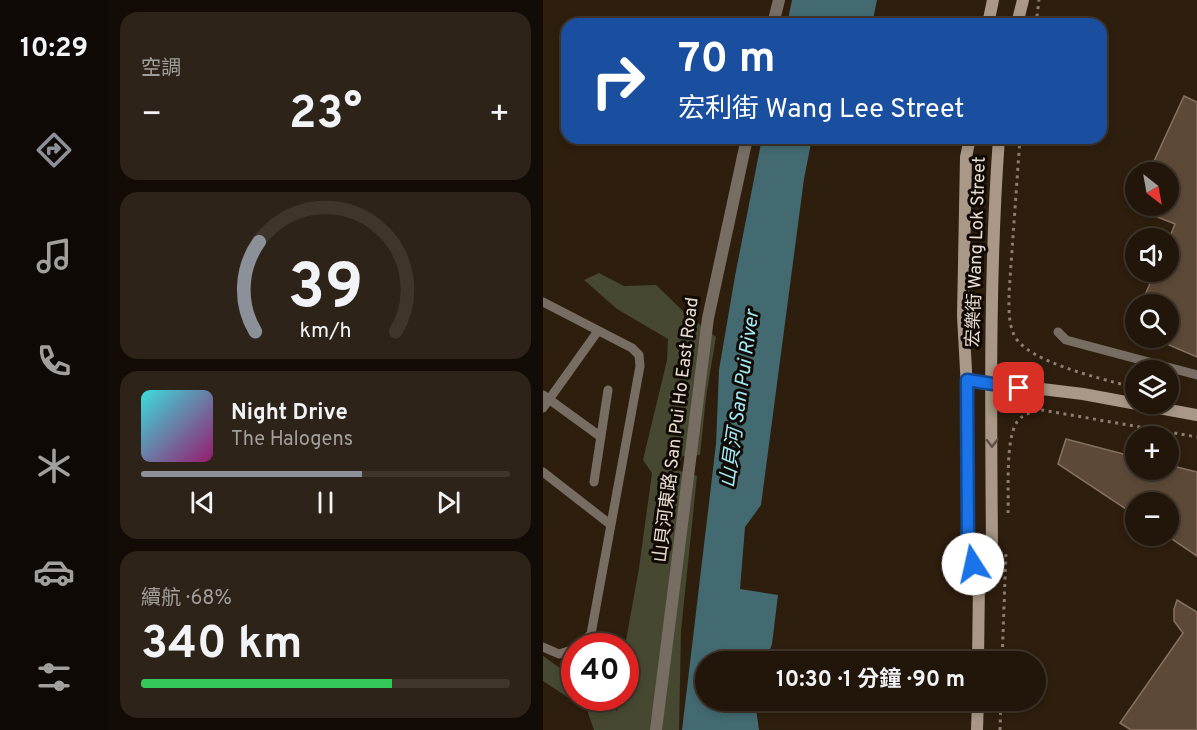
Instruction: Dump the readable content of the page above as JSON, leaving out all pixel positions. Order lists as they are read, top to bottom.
{
  "streets": {
    "street": ["宏樂街 Wang Lok Street", "山貝河東路 San Pui Ho East Road"]
  },
  "water": ["山貝河 San Pui River"],
  "north": "bottom right",
  "page": {
    "tabs": "10:29",
    "tile": [
      "空調",
      ["續航 · 68%", "340 km"]
    ],
    "turn": ["70 m", "宏利街 Wang Lee Street"],
    "heat": ["−", "23°", "+"],
    "map_buttons": ["+", "−"],
    "song": ["Night Drive", "The Halogens"],
    "limit": "40",
    "trip": "10:30 · 1 分鐘 · 90 m",
    "gauge": ["39", "km/h"]
  }
}
